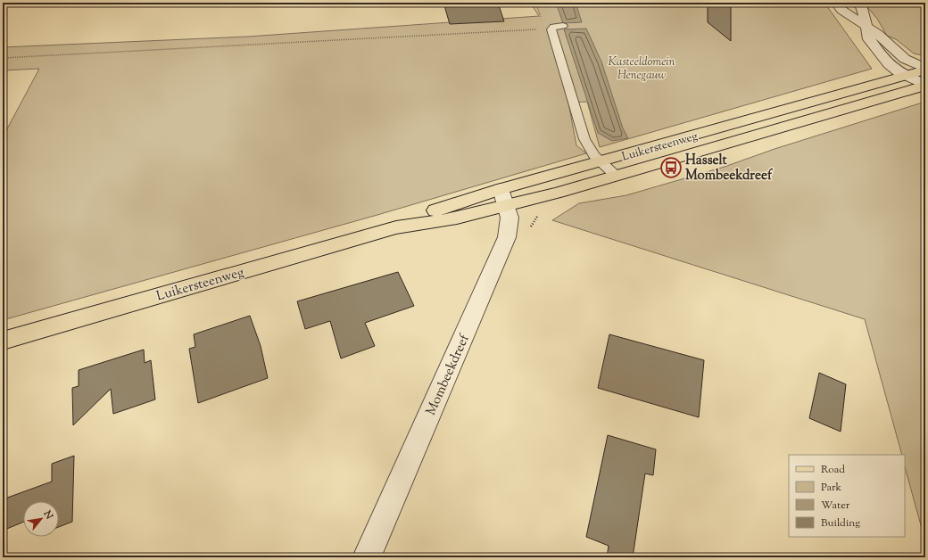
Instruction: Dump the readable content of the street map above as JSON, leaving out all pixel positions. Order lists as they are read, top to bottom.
{
  "streets": {
    "main road": ["Luikersteenweg"],
    "street": ["Mombeekdreef"]
  },
  "crossings": [
    ["Luikersteenweg", "Mombeekdreef"]
  ],
  "parks": ["Kasteeldomein Henegauw"],
  "places": {
    "bus stop": ["Hasselt Mombeekdreef"]
  },
  "legend": [
    "Road",
    "Park",
    "Water",
    "Building"
  ],
  "north": "top right"
}
